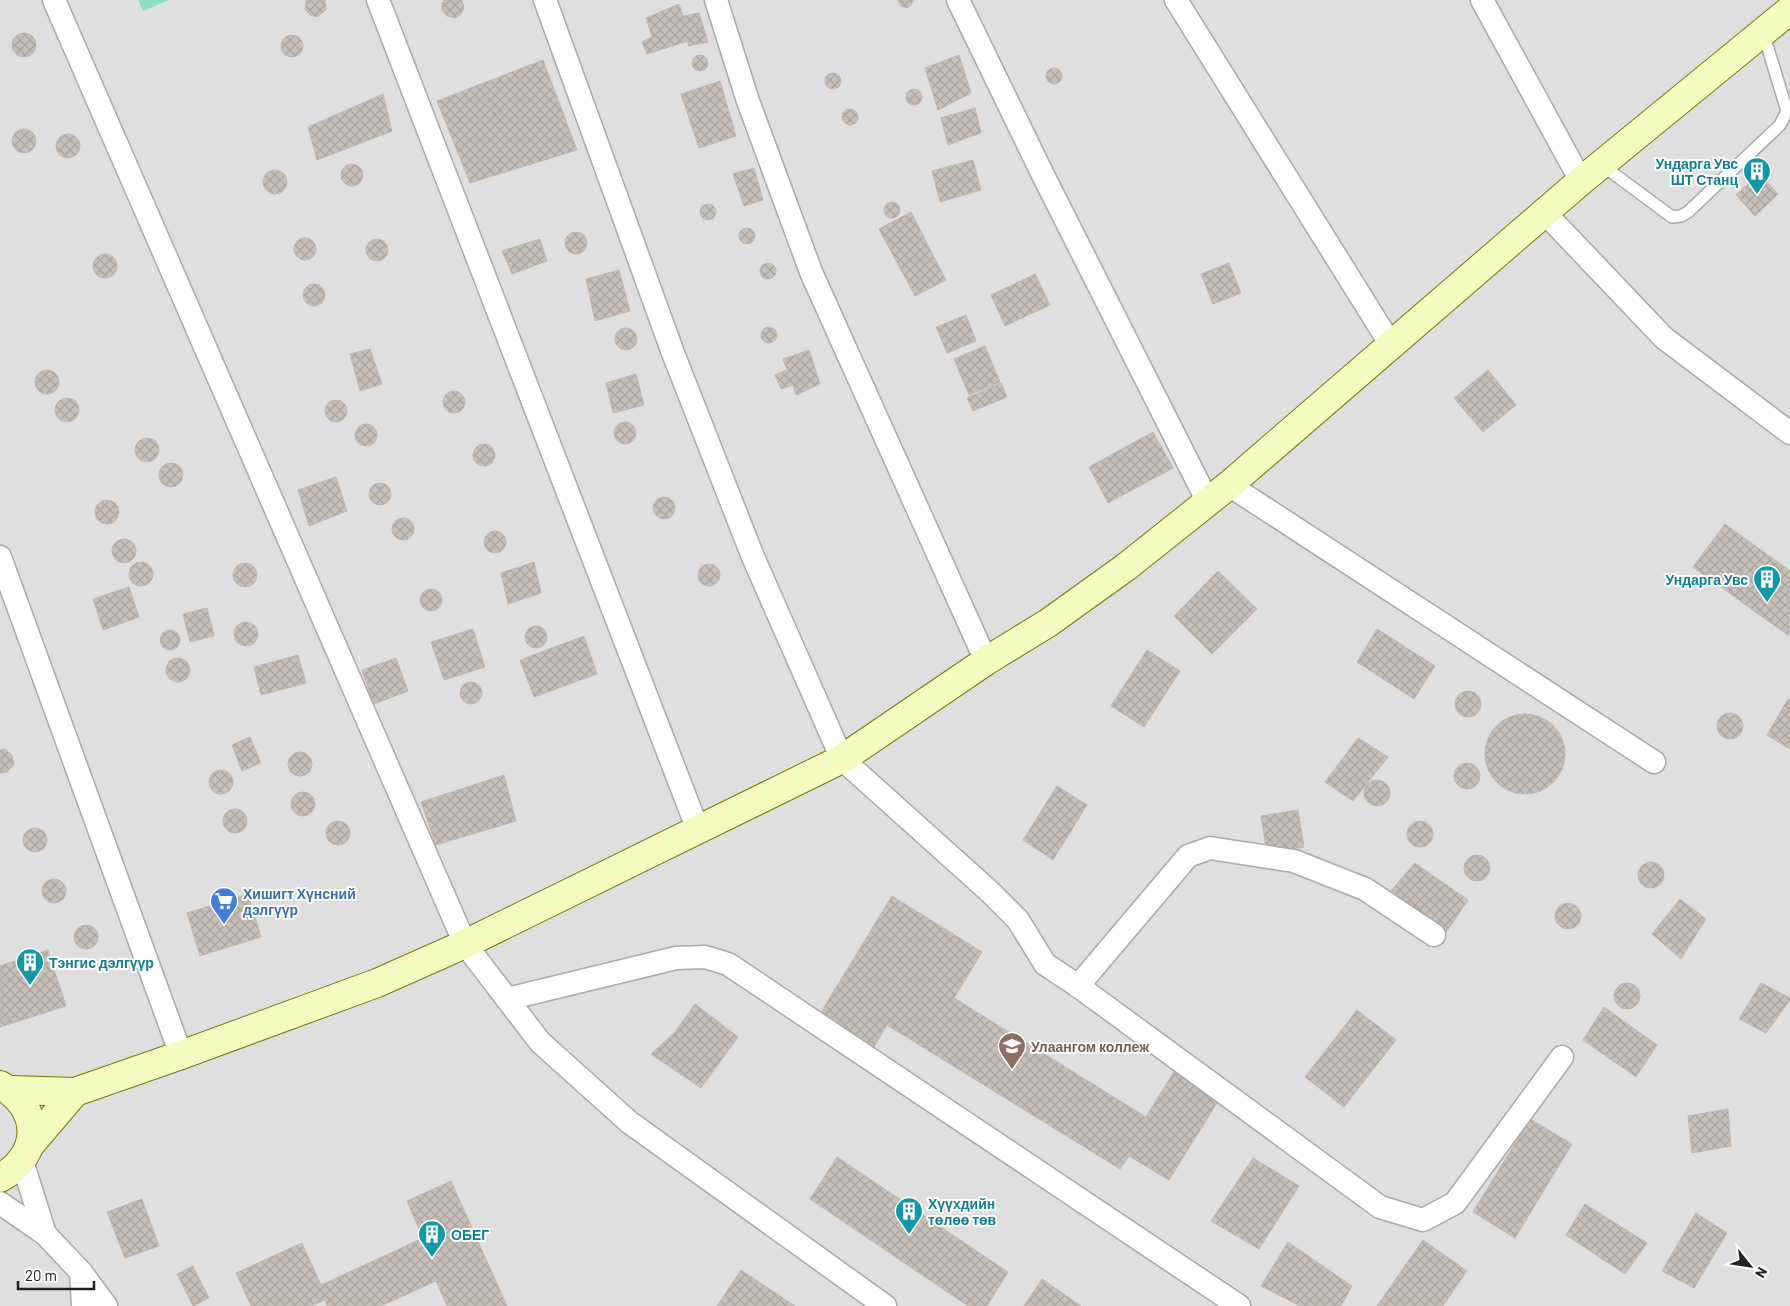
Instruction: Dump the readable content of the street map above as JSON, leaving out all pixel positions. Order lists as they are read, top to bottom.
{
  "places": {
    "building": [
      "Ундарга Увс ШТ Станц",
      "Ундарга Увс",
      "Тэнгис дэлгүүр",
      "Хүүхдийн төлөө төв",
      "ОБЕГ"
    ],
    "supermarket": ["Хишигт Хүнсний дэлгүүр"],
    "school or university": ["Улаангом коллеж"]
  },
  "scale_bar": "20 m",
  "north": "bottom right"
}
